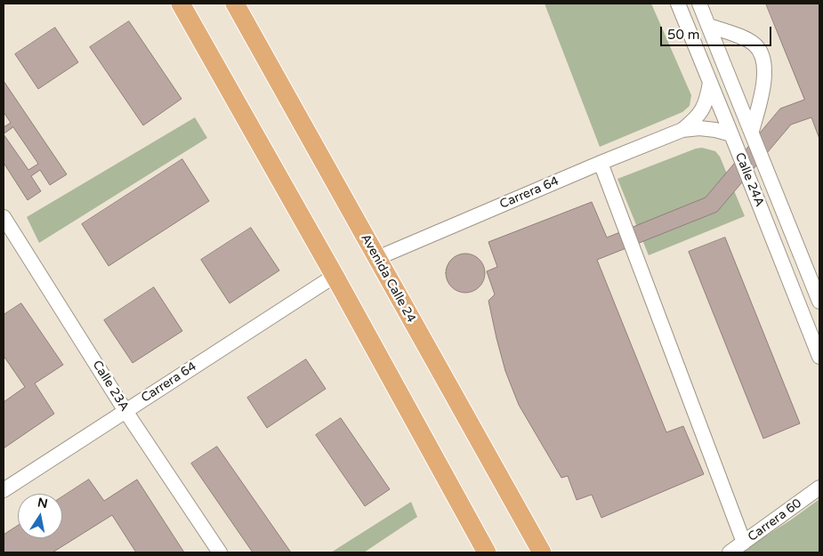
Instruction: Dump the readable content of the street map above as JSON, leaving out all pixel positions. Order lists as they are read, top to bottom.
{
  "streets": {
    "main road": ["Avenida Calle 24"],
    "street": [
      "Calle 24A",
      "Carrera 64",
      "Calle 23A",
      "Carrera 60"
    ]
  },
  "crossings": [
    ["Calle 24A", "Carrera 64"],
    ["Carrera 64", "Avenida Calle 24"],
    ["Carrera 64", "Calle 23A"]
  ],
  "scale_bar": "50 m",
  "north": "top"
}
